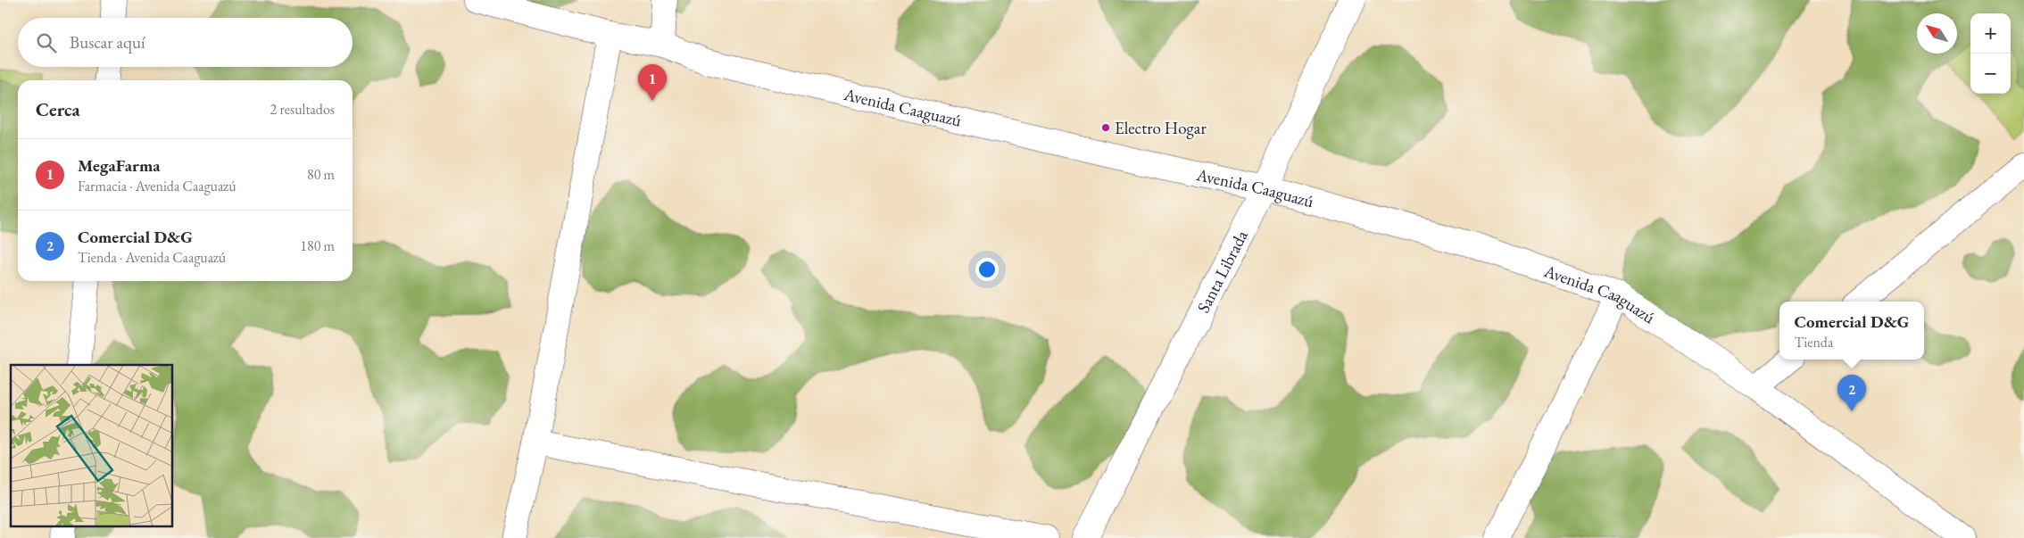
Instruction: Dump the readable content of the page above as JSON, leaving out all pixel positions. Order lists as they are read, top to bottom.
{
  "streets": {
    "street": ["Avenida Caaguazú", "Santa Librada"]
  },
  "crossings": [
    ["Avenida Caaguazú", "Santa Librada"]
  ],
  "places": ["Electro Hogar"],
  "north": "top left",
  "page": {
    "map_buttons": ["+", "−"],
    "search": "Buscar aquí",
    "pins": ["1", "2"],
    "heading": ["Cerca", "2 resultados"],
    "list": [
      {
        "mark": "1",
        "name": "MegaFarma",
        "note": "Farmacia · Avenida Caaguazú",
        "value": "80 m"
      },
      {
        "mark": "2",
        "name": "Comercial D&G",
        "note": "Tienda · Avenida Caaguazú",
        "value": "180 m"
      }
    ],
    "popup": ["Comercial D&G", "Tienda"]
  }
}
